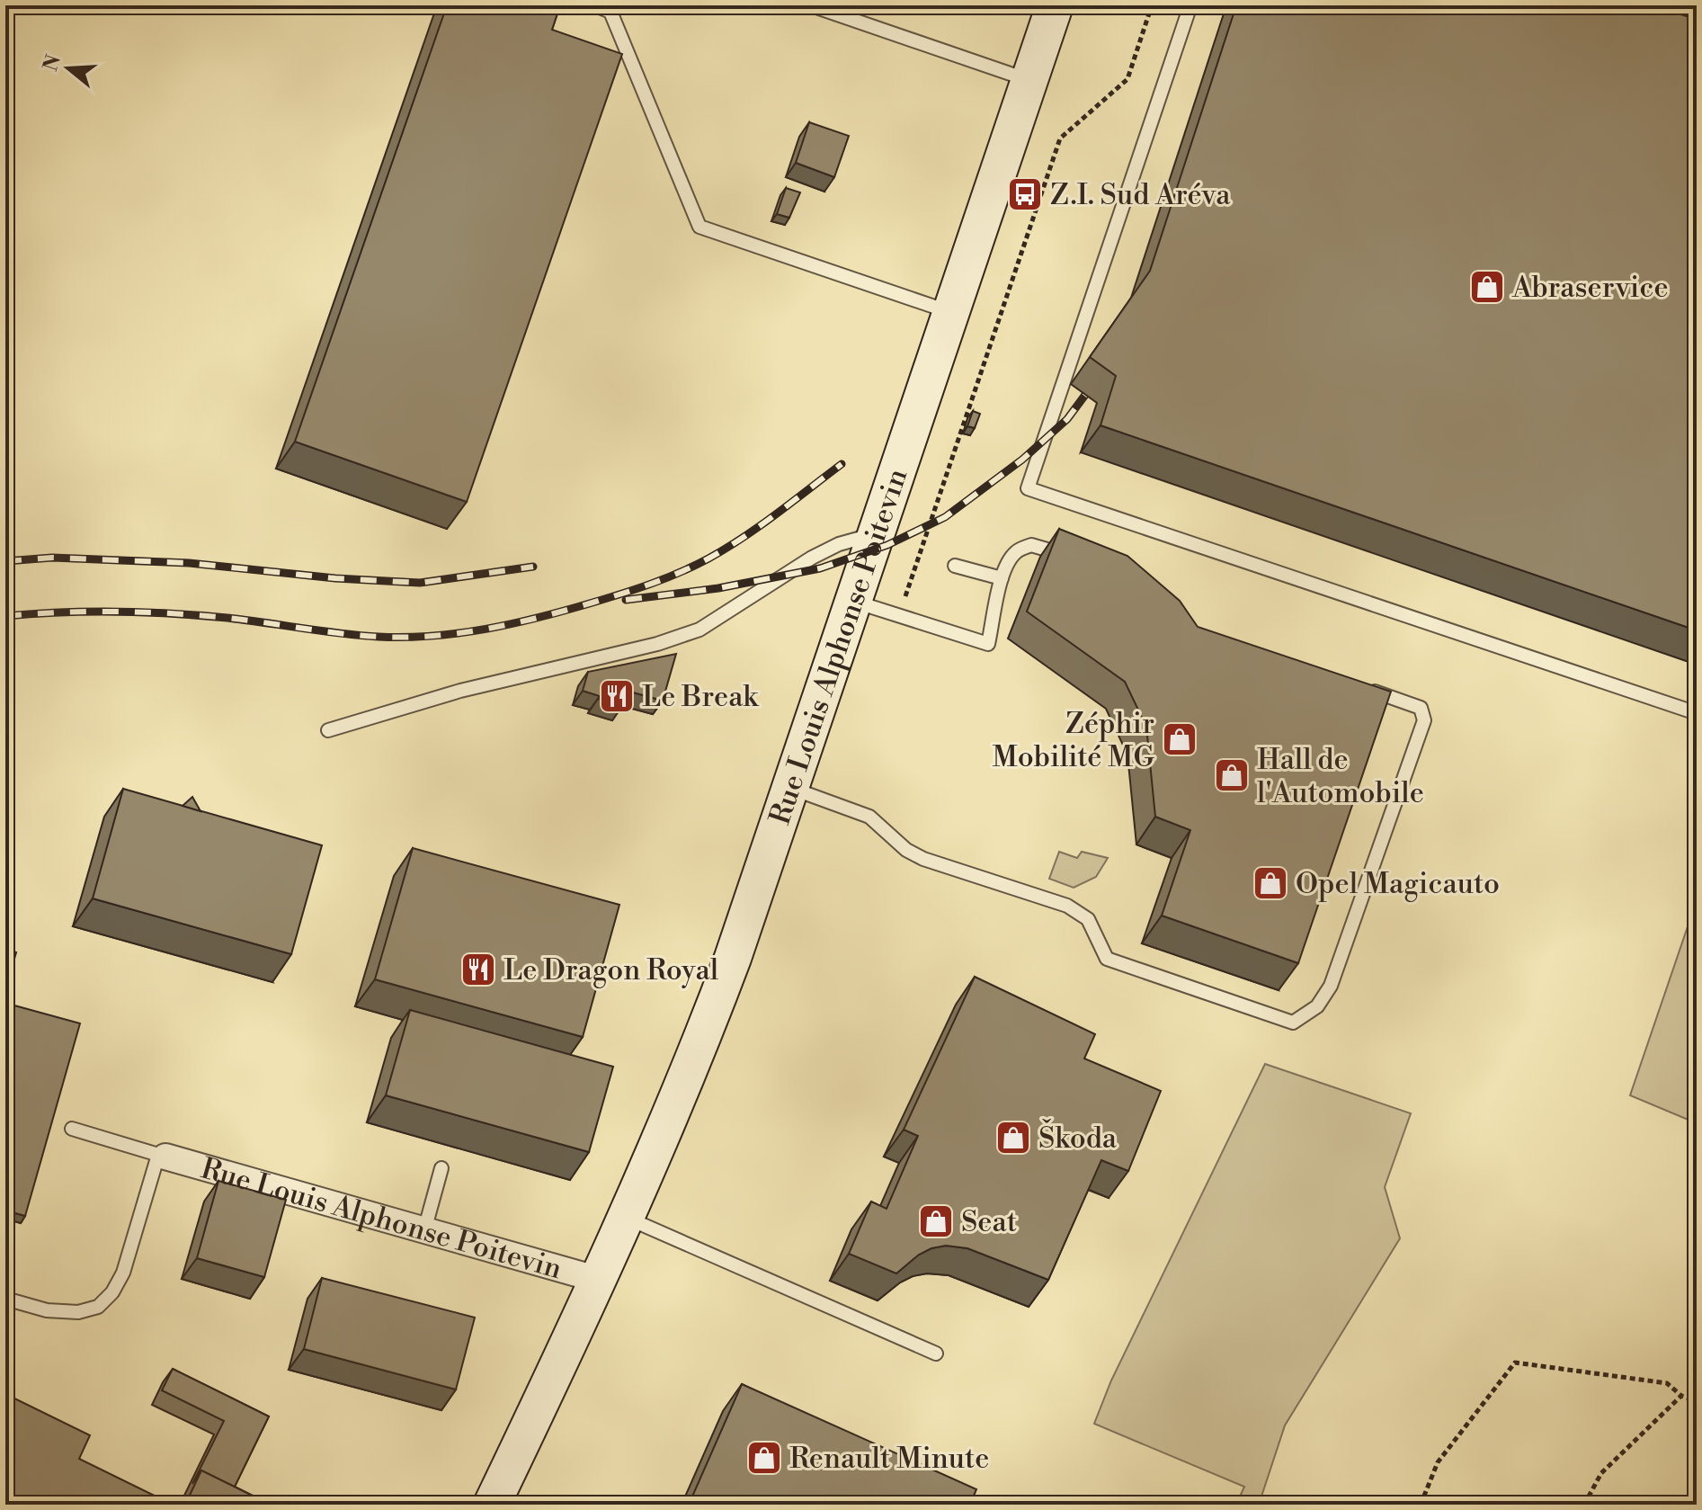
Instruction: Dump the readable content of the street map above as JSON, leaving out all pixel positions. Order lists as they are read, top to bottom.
{
  "streets": {
    "street": ["Rue Louis Alphonse Poitevin"]
  },
  "places": {
    "bus stop": ["Z.I. Sud Aréva"],
    "shop": [
      "Abraservice",
      "Zéphir Mobilité MG",
      "Hall de l'Automobile",
      "Opel Magicauto",
      "Škoda",
      "Seat",
      "Renault Minute"
    ],
    "restaurant": ["Le Break", "Le Dragon Royal"]
  },
  "north": "left"
}
